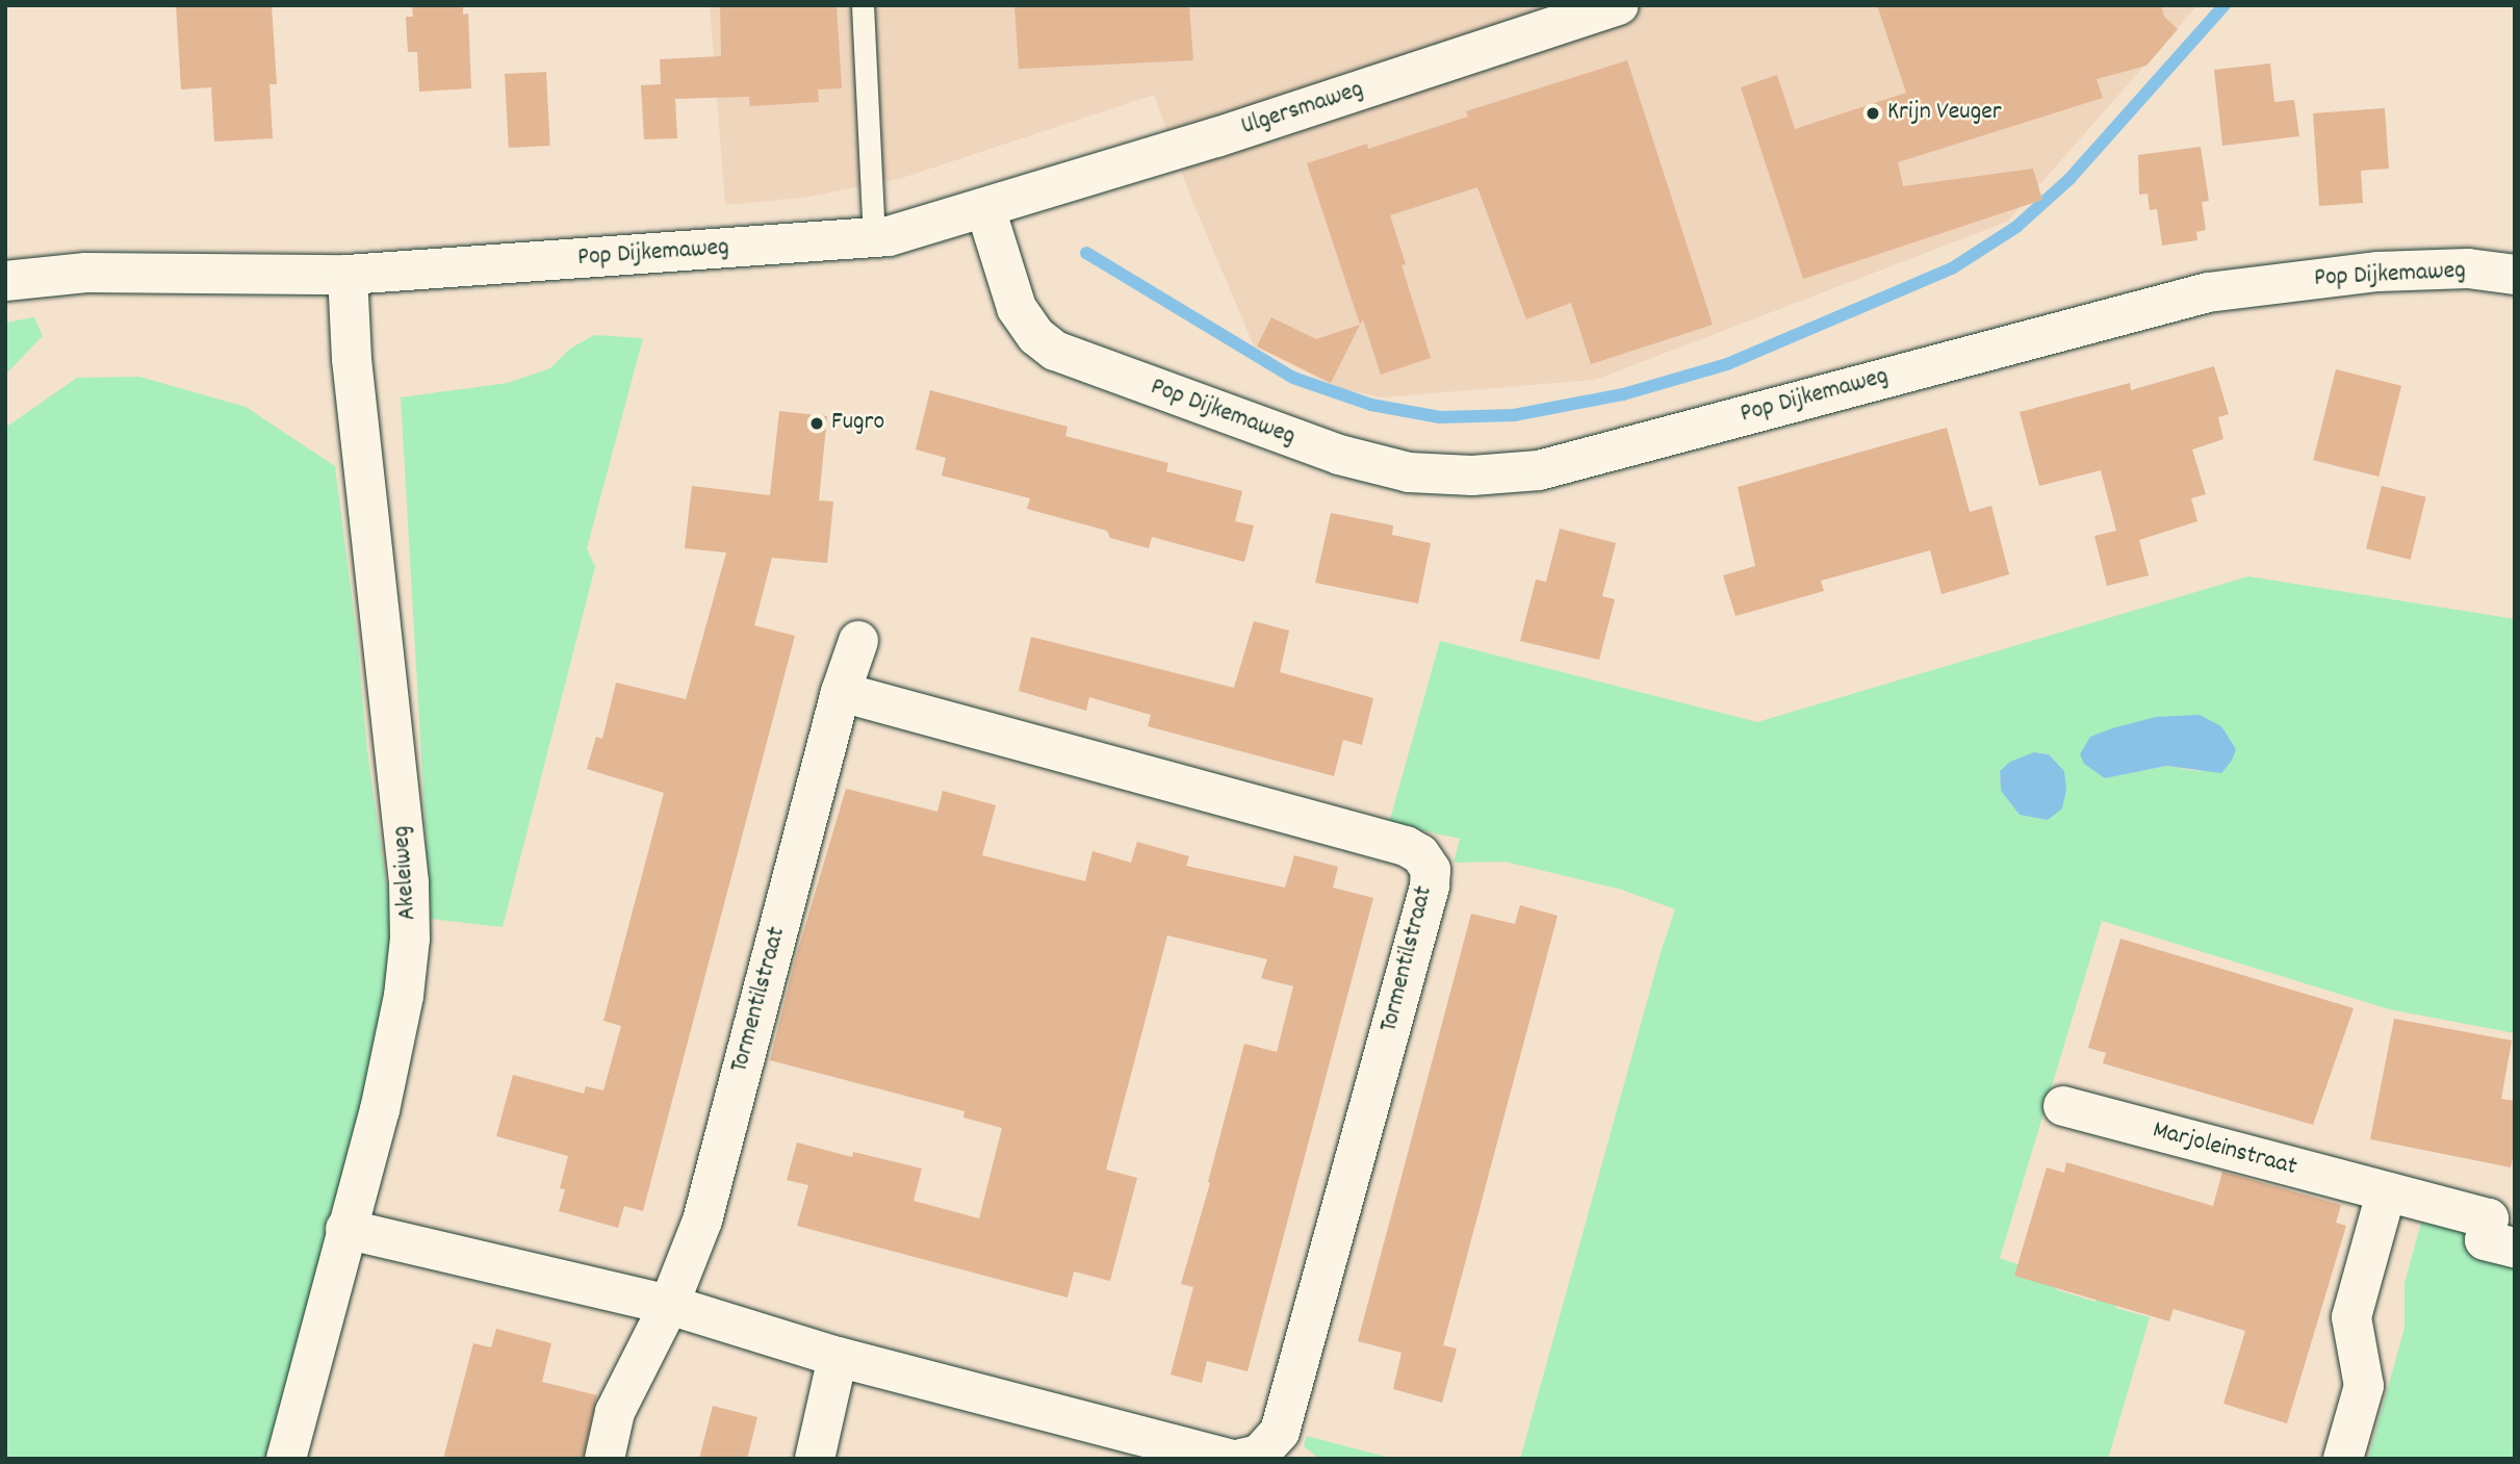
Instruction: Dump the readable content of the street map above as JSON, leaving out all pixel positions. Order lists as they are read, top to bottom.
{
  "streets": {
    "street": [
      "Ulgersmaweg",
      "Pop Dijkemaweg",
      "Akeleiweg",
      "Tormentilstraat",
      "Marjoleinstraat"
    ]
  },
  "crossings": [
    ["Ulgersmaweg", "Pop Dijkemaweg"],
    ["Pop Dijkemaweg", "Akeleiweg"]
  ],
  "places": ["Krijn Veuger", "Fugro"]
}
